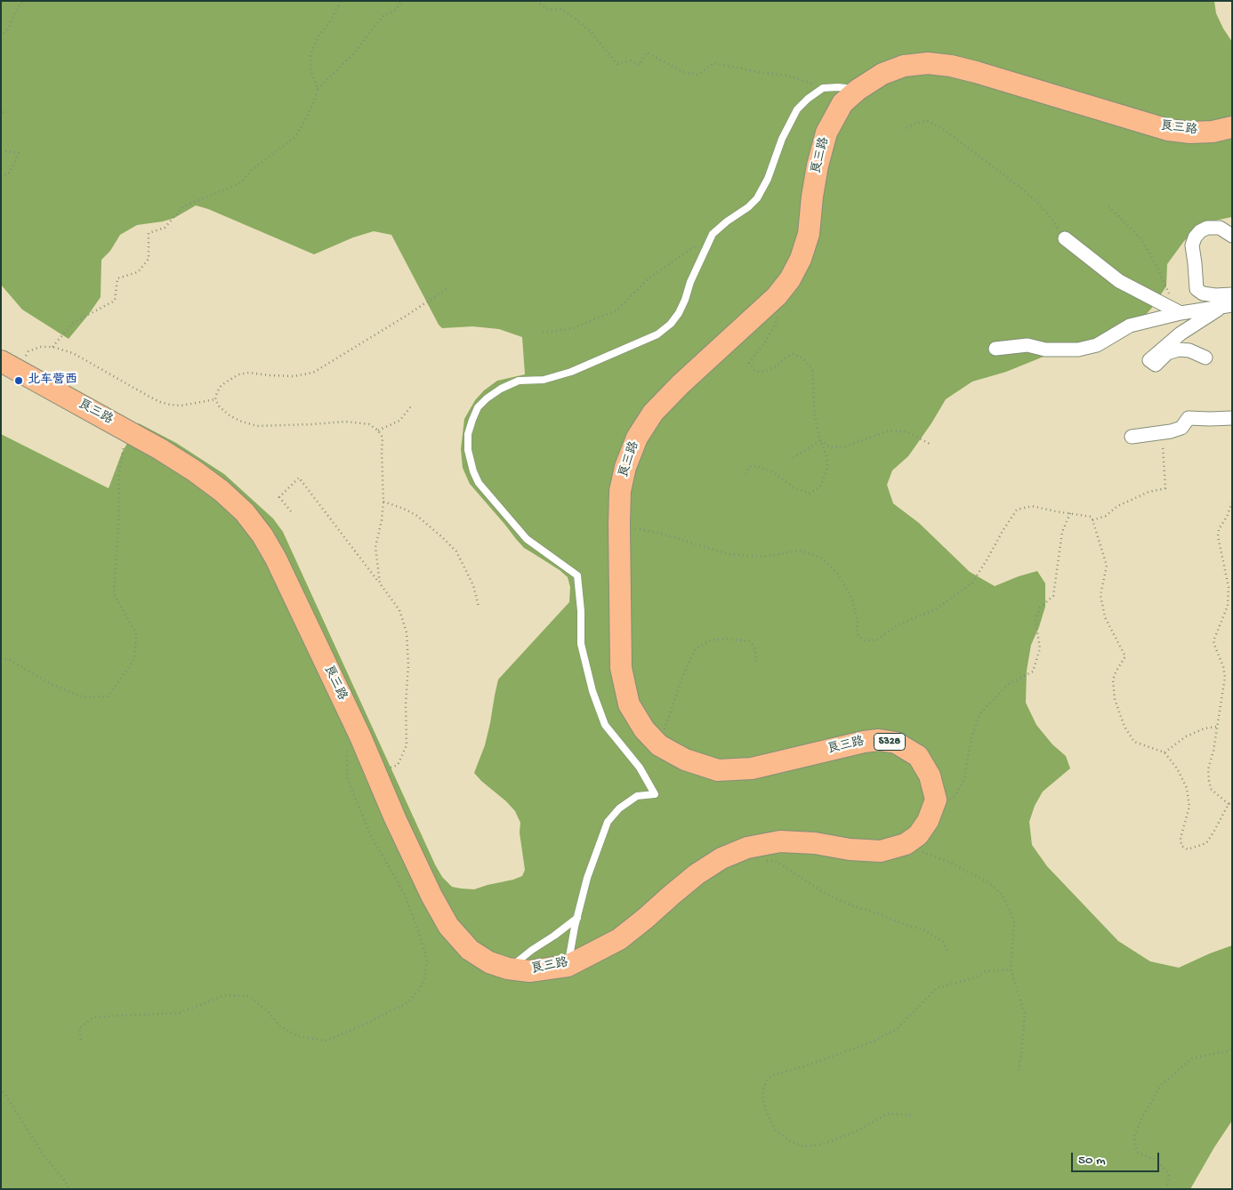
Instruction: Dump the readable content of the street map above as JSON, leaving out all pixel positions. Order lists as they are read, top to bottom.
{
  "streets": {
    "main road": ["良三路", "S328"]
  },
  "places": ["北车营西"],
  "scale_bar": "50 m"
}
